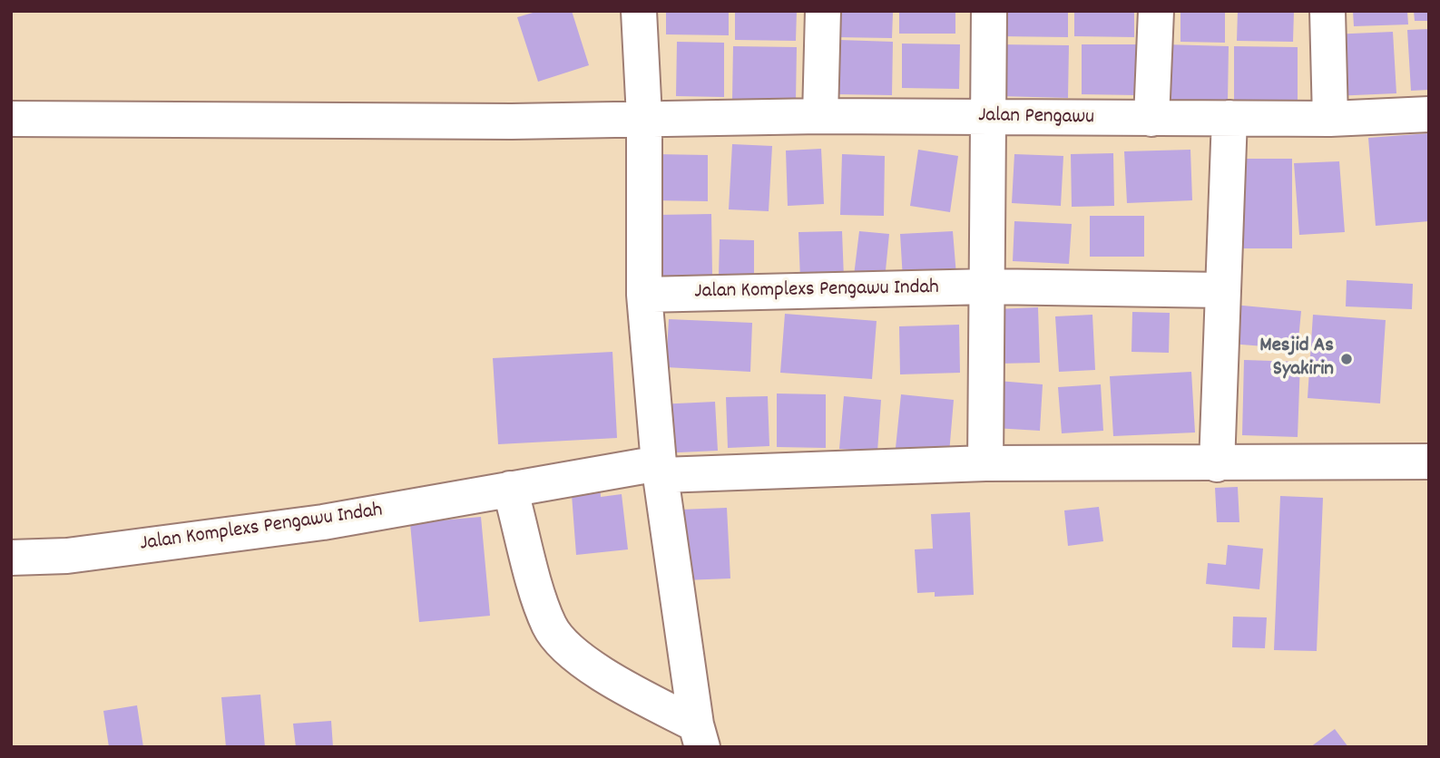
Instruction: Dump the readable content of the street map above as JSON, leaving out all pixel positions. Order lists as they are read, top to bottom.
{
  "streets": {
    "street": ["Jalan Pengawu", "Jalan Komplexs Pengawu Indah"]
  },
  "places": ["Mesjid As Syakirin"]
}
